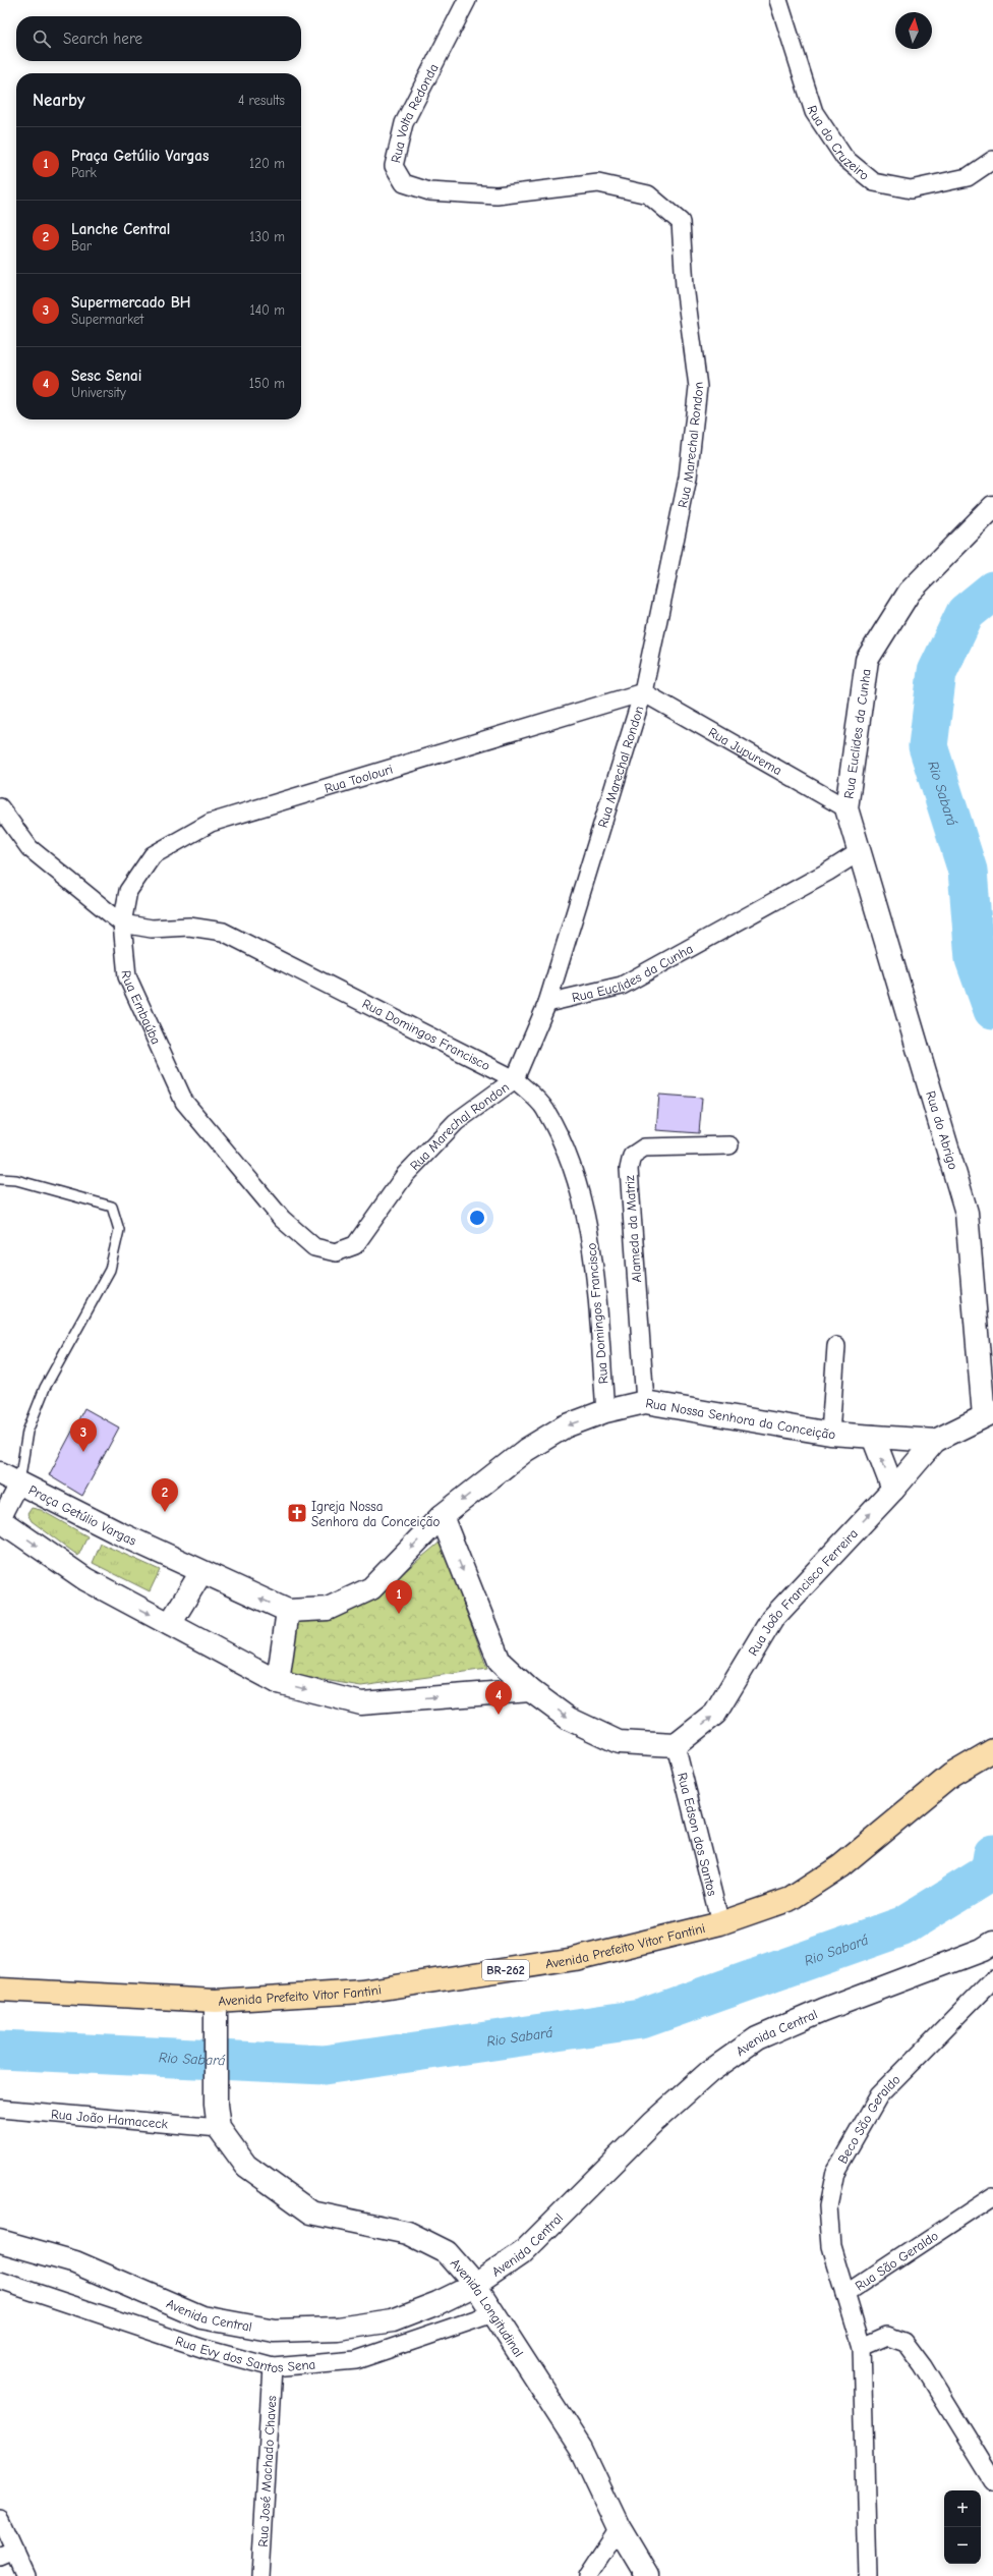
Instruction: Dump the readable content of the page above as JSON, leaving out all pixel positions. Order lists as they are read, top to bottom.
{
  "streets": {
    "main road": ["Avenida Prefeito Vitor Fantini", "BR-262"],
    "street": [
      "Rua Volta Redonda",
      "Rua do Cruzeiro",
      "Rua Marechal Rondon",
      "Rua Euclides da Cunha",
      "Rua Jupurema",
      "Rua Toolouri",
      "Rua Embaúba",
      "Rua Domingos Francisco",
      "Rua do Abrigo",
      "Alameda da Matriz",
      "Rua Nossa Senhora da Conceição",
      "Praça Getúlio Vargas",
      "Rua João Francisco Ferreira",
      "Rua Edson dos Santos",
      "Avenida Central",
      "Rua João Hamaceck",
      "Beco São Geraldo",
      "Rua São Geraldo",
      "Avenida Longitudinal",
      "Rua Evy dos Santos Sena",
      "Rua José Machado Chaves"
    ]
  },
  "crossings": [
    ["Rua Volta Redonda", "Rua Marechal Rondon"],
    ["Rua Marechal Rondon", "Rua Euclides da Cunha"],
    ["Rua Marechal Rondon", "Rua Jupurema"],
    ["Rua Marechal Rondon", "Rua Toolouri"],
    ["Rua Marechal Rondon", "Rua Embaúba"],
    ["Rua Marechal Rondon", "Rua Domingos Francisco"],
    ["Rua Euclides da Cunha", "Rua Jupurema"],
    ["Rua Euclides da Cunha", "Rua do Abrigo"],
    ["Rua Jupurema", "Rua Toolouri"],
    ["Rua Toolouri", "Rua Embaúba"],
    ["Rua Toolouri", "Rua Domingos Francisco"],
    ["Rua Embaúba", "Rua Domingos Francisco"],
    ["Rua Domingos Francisco", "Rua Nossa Senhora da Conceição"],
    ["Alameda da Matriz", "Rua Nossa Senhora da Conceição"],
    ["Rua Nossa Senhora da Conceição", "Praça Getúlio Vargas"],
    ["Rua Nossa Senhora da Conceição", "Rua João Francisco Ferreira"],
    ["Rua João Francisco Ferreira", "Rua Edson dos Santos"],
    ["Rua Edson dos Santos", "Avenida Prefeito Vitor Fantini"],
    ["Avenida Prefeito Vitor Fantini", "Avenida Longitudinal"],
    ["Avenida Central", "Avenida Longitudinal"],
    ["Rua João Hamaceck", "Avenida Longitudinal"],
    ["Beco São Geraldo", "Rua São Geraldo"],
    ["Avenida Longitudinal", "Rua Evy dos Santos Sena"],
    ["Rua Evy dos Santos Sena", "Rua José Machado Chaves"]
  ],
  "one_way": ["Rua Nossa Senhora da Conceição", "Rua João Francisco Ferreira"],
  "water": ["Rio Sabará"],
  "places": {
    "church": ["Igreja Nossa Senhora da Conceição"]
  },
  "north": "top",
  "page": {
    "search": "Search here",
    "heading": ["Nearby", "4 results"],
    "list": [
      {
        "mark": "1",
        "name": "Praça Getúlio Vargas",
        "note": "Park",
        "value": "120 m"
      },
      {
        "mark": "2",
        "name": "Lanche Central",
        "note": "Bar",
        "value": "130 m"
      },
      {
        "mark": "3",
        "name": "Supermercado BH",
        "note": "Supermarket",
        "value": "140 m"
      },
      {
        "mark": "4",
        "name": "Sesc Senai",
        "note": "University",
        "value": "150 m"
      }
    ],
    "pins": [
      "3",
      "2",
      "1",
      "4"
    ],
    "map_buttons": ["+", "−"]
  }
}
